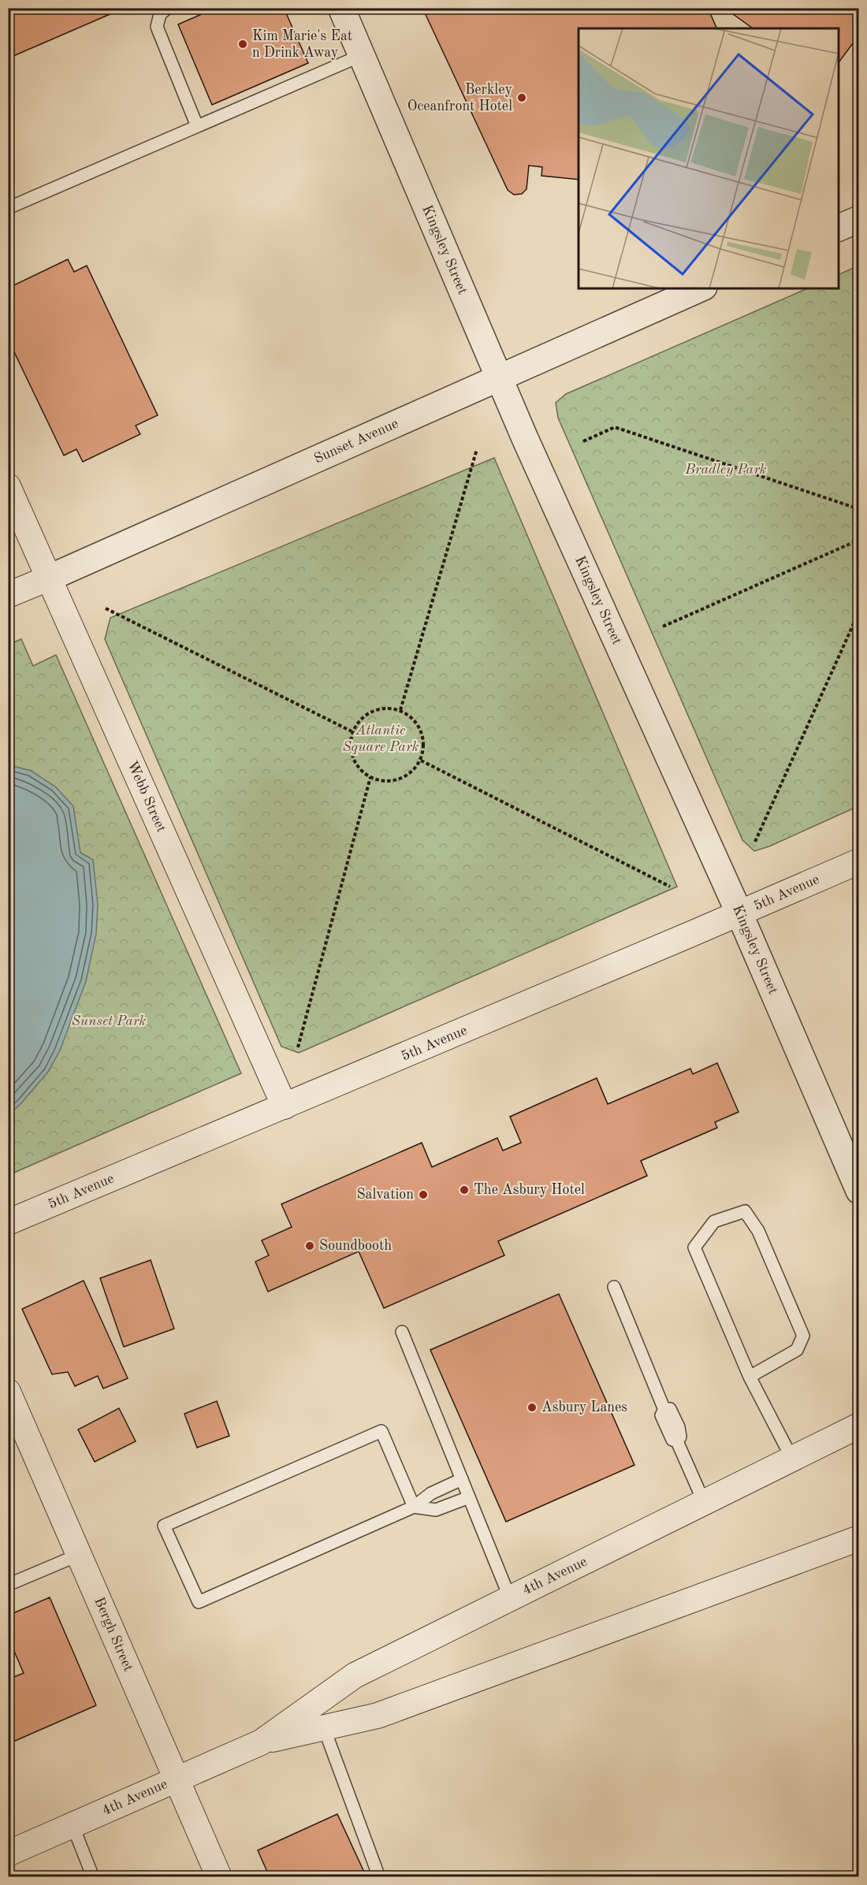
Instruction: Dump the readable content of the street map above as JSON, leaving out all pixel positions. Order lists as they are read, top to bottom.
{
  "streets": {
    "street": [
      "Kingsley Street",
      "Sunset Avenue",
      "Webb Street",
      "5th Avenue",
      "4th Avenue",
      "Bergh Street"
    ]
  },
  "crossings": [
    ["Kingsley Street", "Sunset Avenue"],
    ["Kingsley Street", "5th Avenue"],
    ["Sunset Avenue", "Webb Street"],
    ["Webb Street", "5th Avenue"],
    ["4th Avenue", "Bergh Street"]
  ],
  "parks": ["Bradley Park", "Atlantic Square Park", "Sunset Park"],
  "places": [
    "Kim Marie's Eat n Drink Away",
    "Berkley Oceanfront Hotel",
    "The Asbury Hotel",
    "Salvation",
    "Soundbooth",
    "Asbury Lanes"
  ]
}
